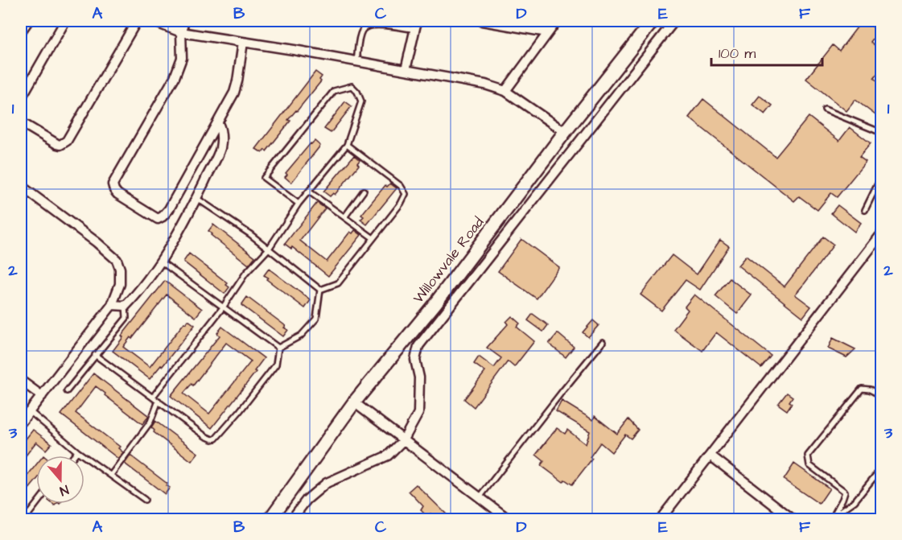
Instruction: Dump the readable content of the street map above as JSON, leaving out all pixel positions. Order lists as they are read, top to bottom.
{
  "streets": {
    "main road": ["Willowvale Road"]
  },
  "scale_bar": "100 m",
  "north": "bottom",
  "grid": {
    "columns": [
      "A",
      "B",
      "C",
      "D",
      "E",
      "F"
    ],
    "rows": ["1", "2", "3"]
  }
}
